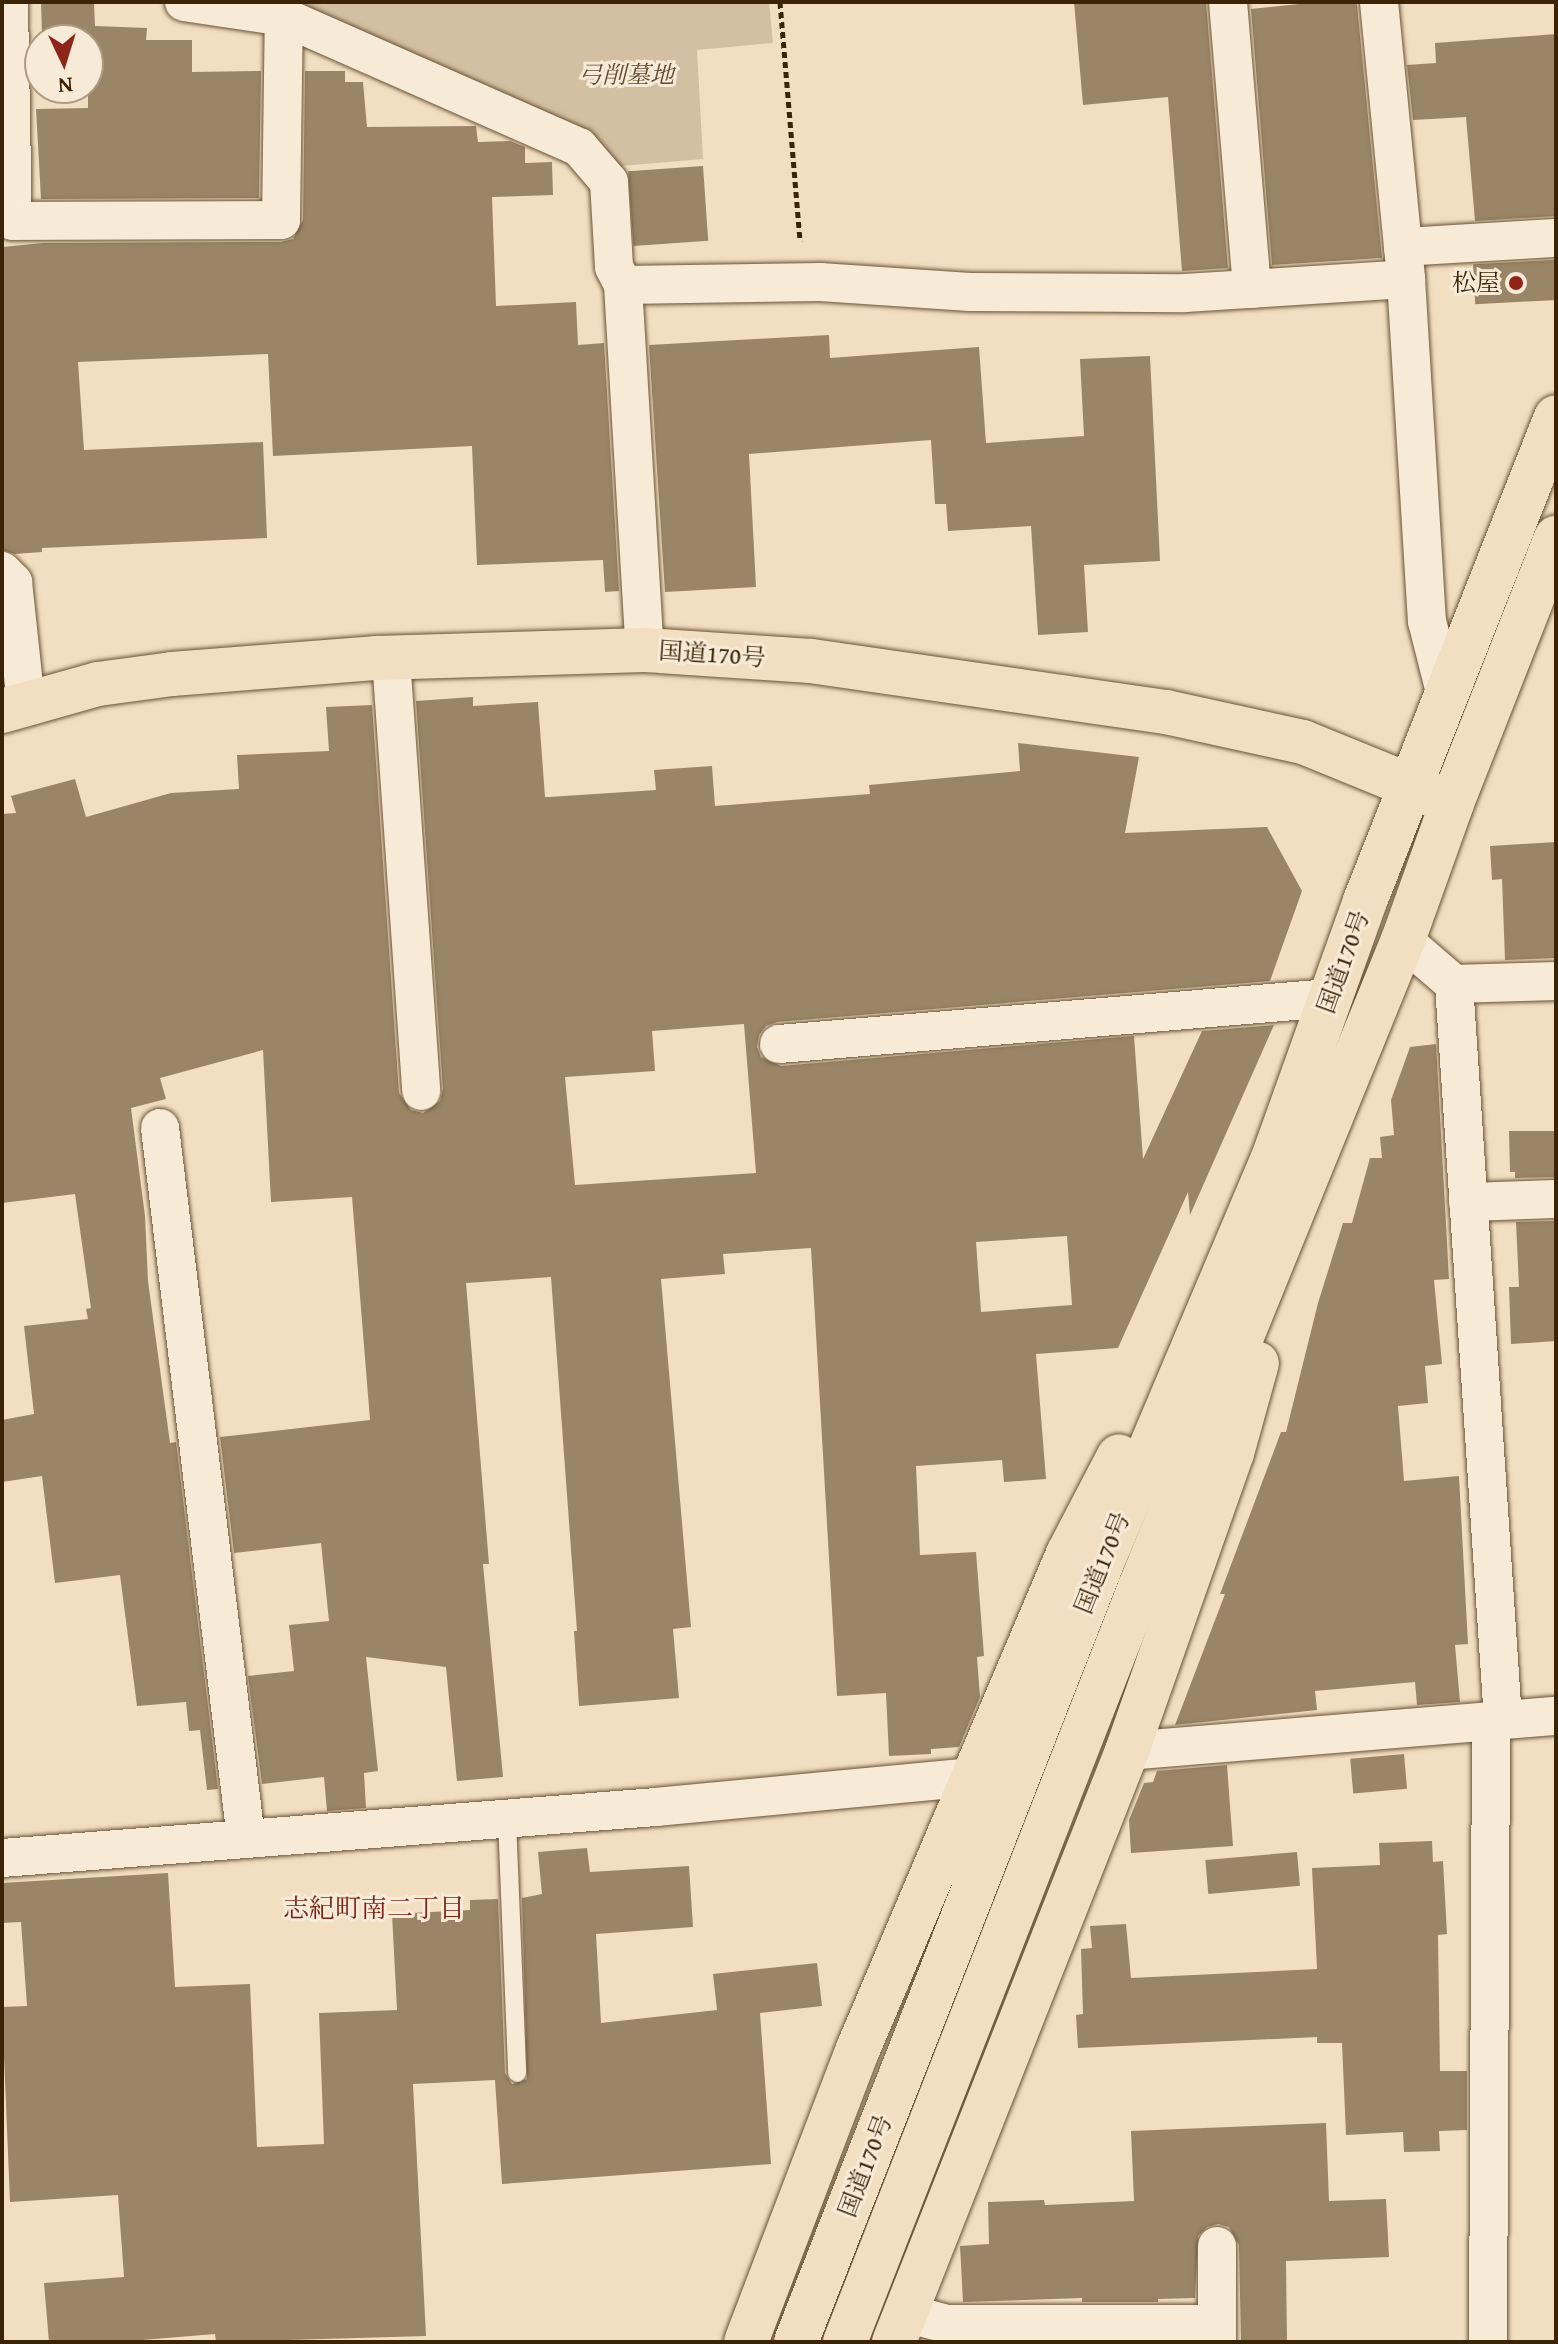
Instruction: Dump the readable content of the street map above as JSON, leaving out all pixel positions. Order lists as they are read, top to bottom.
{
  "streets": {
    "highway": ["国道170号"]
  },
  "districts": ["志紀町南二丁目"],
  "parks": ["弓削墓地"],
  "places": ["松屋"],
  "north": "bottom"
}
